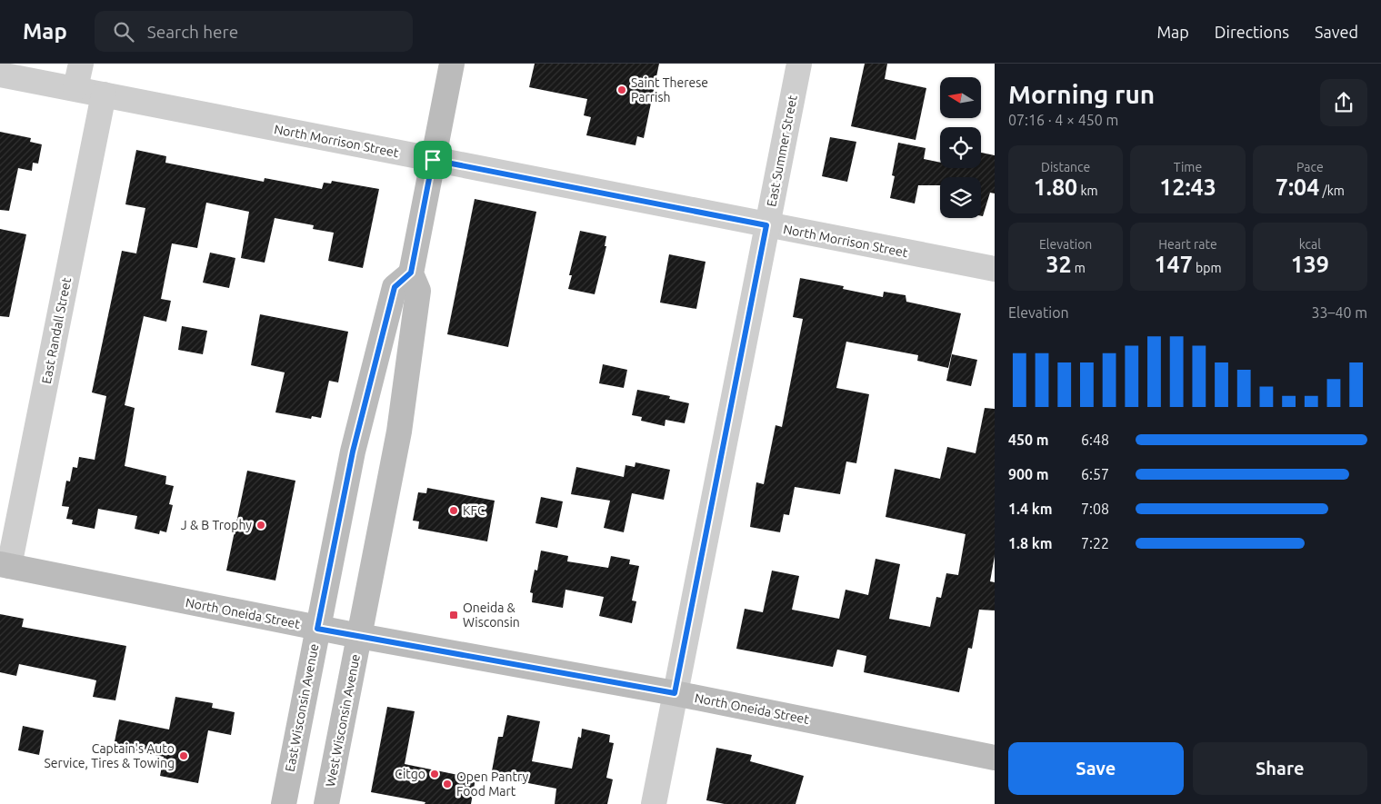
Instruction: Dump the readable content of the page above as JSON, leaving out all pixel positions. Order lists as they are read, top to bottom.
{
  "streets": {
    "main road": ["North Oneida Street", "East Wisconsin Avenue", "West Wisconsin Avenue"],
    "street": ["North Morrison Street", "East Summer Street", "East Randall Street"]
  },
  "crossings": [
    ["North Morrison Street", "East Summer Street"],
    ["North Morrison Street", "East Randall Street"],
    ["East Summer Street", "North Oneida Street"],
    ["East Randall Street", "North Oneida Street"],
    ["North Oneida Street", "East Wisconsin Avenue"],
    ["North Oneida Street", "West Wisconsin Avenue"]
  ],
  "places": {
    "other": [
      "Saint Therese Parrish",
      "KFC",
      "J & B Trophy",
      "Captain's Auto Service, Tires & Towing",
      "Citgo",
      "Open Pantry Food Mart"
    ],
    "transit": ["Oneida & Wisconsin"]
  },
  "north": "left",
  "page": {
    "header": "Map",
    "search": "Search here",
    "nav": ["Map", "Directions", "Saved"],
    "heading": ["Morning run", "07:16 · 4 × 450 m"],
    "stats": [
      ["Distance", "1.80 km"],
      ["Time", "12:43"],
      ["Pace", "7:04 /km"],
      ["Elevation", "32 m"],
      ["Heart rate", "147 bpm"],
      ["kcal", "139"]
    ],
    "chart": ["Elevation", "33–40 m"],
    "list": [
      {
        "name": "450 m",
        "note": "6:48"
      },
      {
        "name": "900 m",
        "note": "6:57"
      },
      {
        "name": "1.4 km",
        "note": "7:08"
      },
      {
        "name": "1.8 km",
        "note": "7:22"
      }
    ],
    "buttons": ["Save", "Share"]
  }
}
